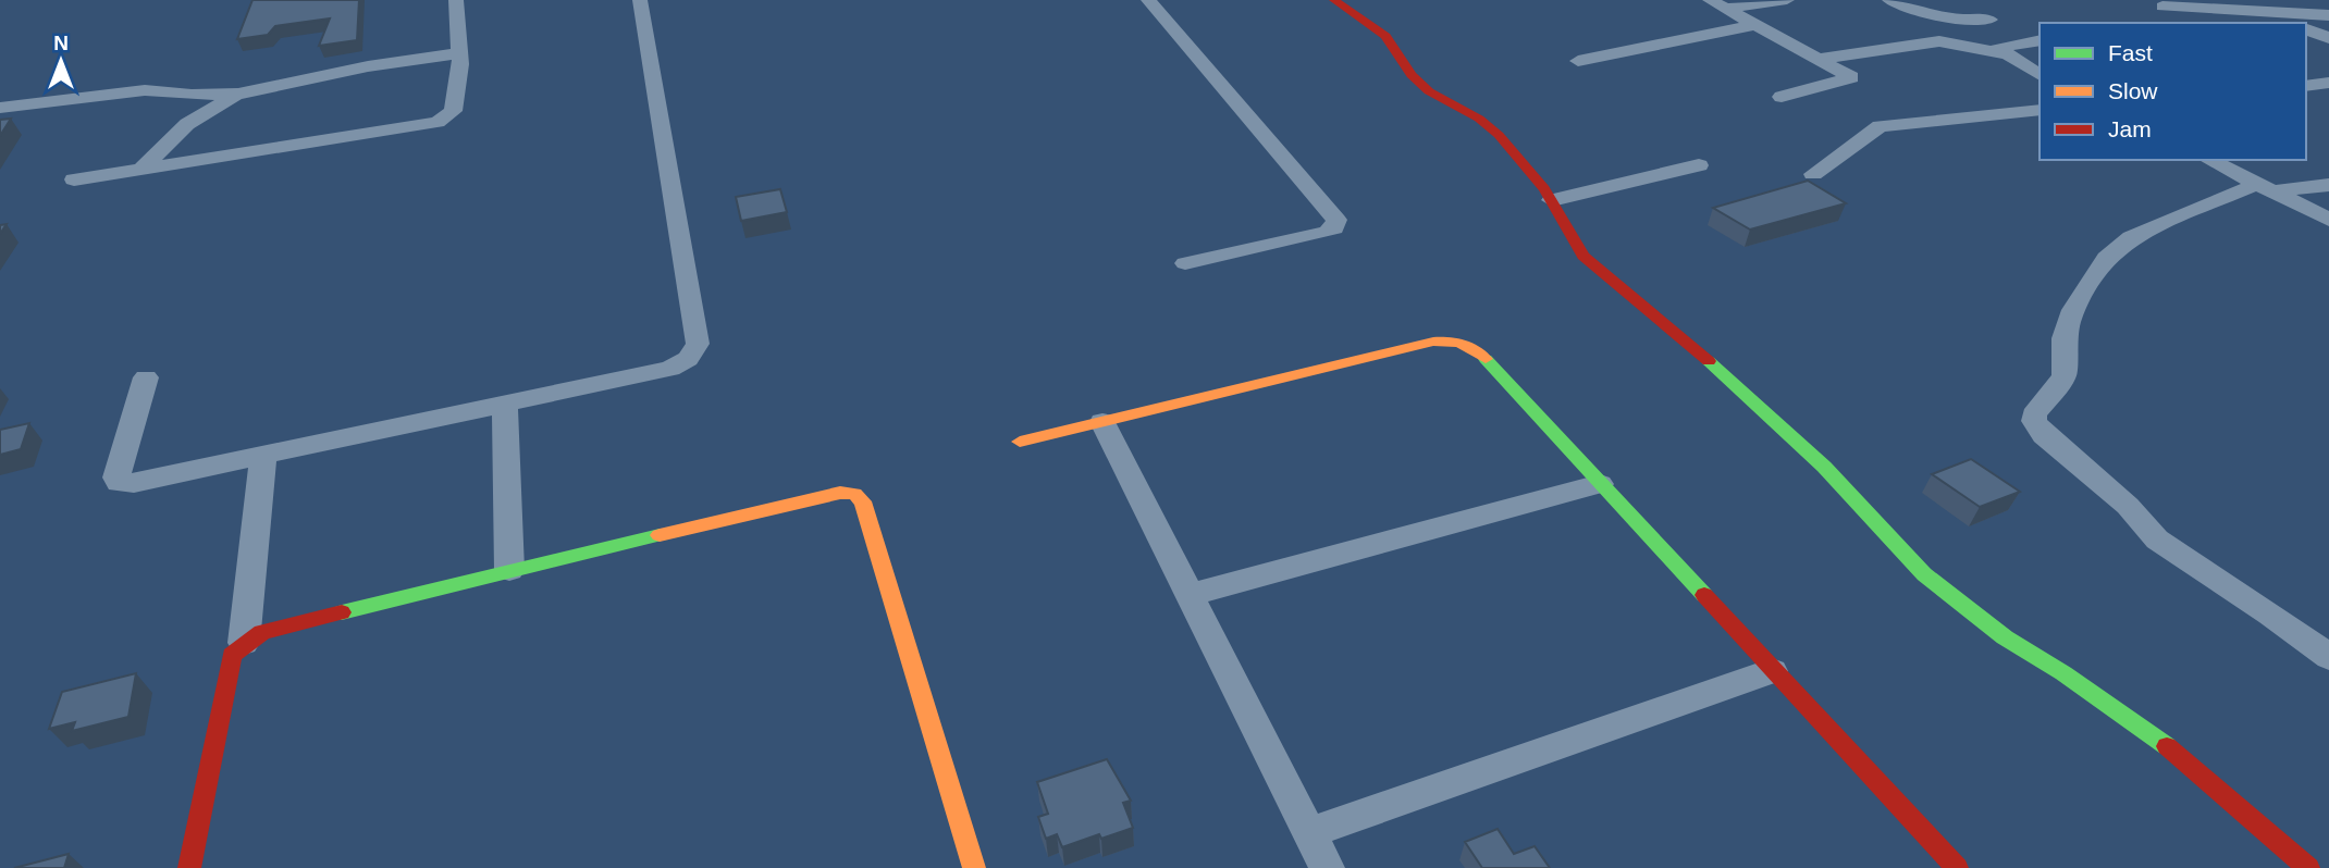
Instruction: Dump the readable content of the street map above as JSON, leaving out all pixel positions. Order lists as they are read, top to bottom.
{
  "legend": ["Fast", "Slow", "Jam"],
  "north": "top"
}
